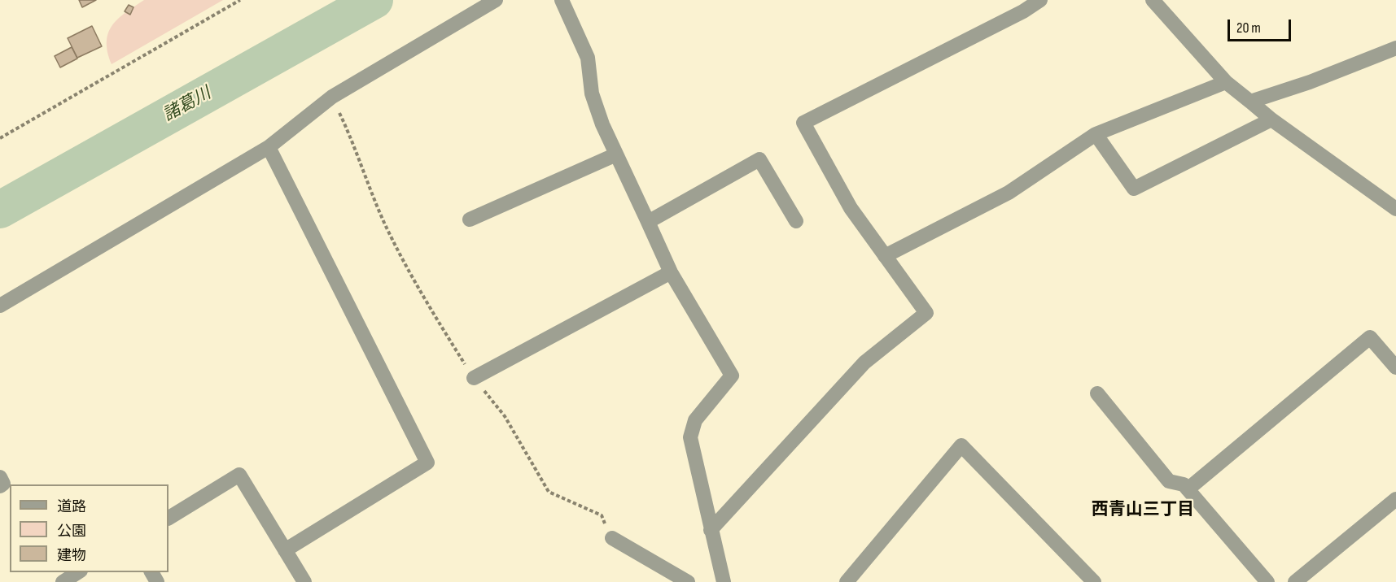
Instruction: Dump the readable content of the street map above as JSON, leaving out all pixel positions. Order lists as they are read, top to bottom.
{
  "districts": ["西青山三丁目"],
  "water": ["諸葛川"],
  "legend": ["道路", "公園", "建物"],
  "scale_bar": "20 m"
}
